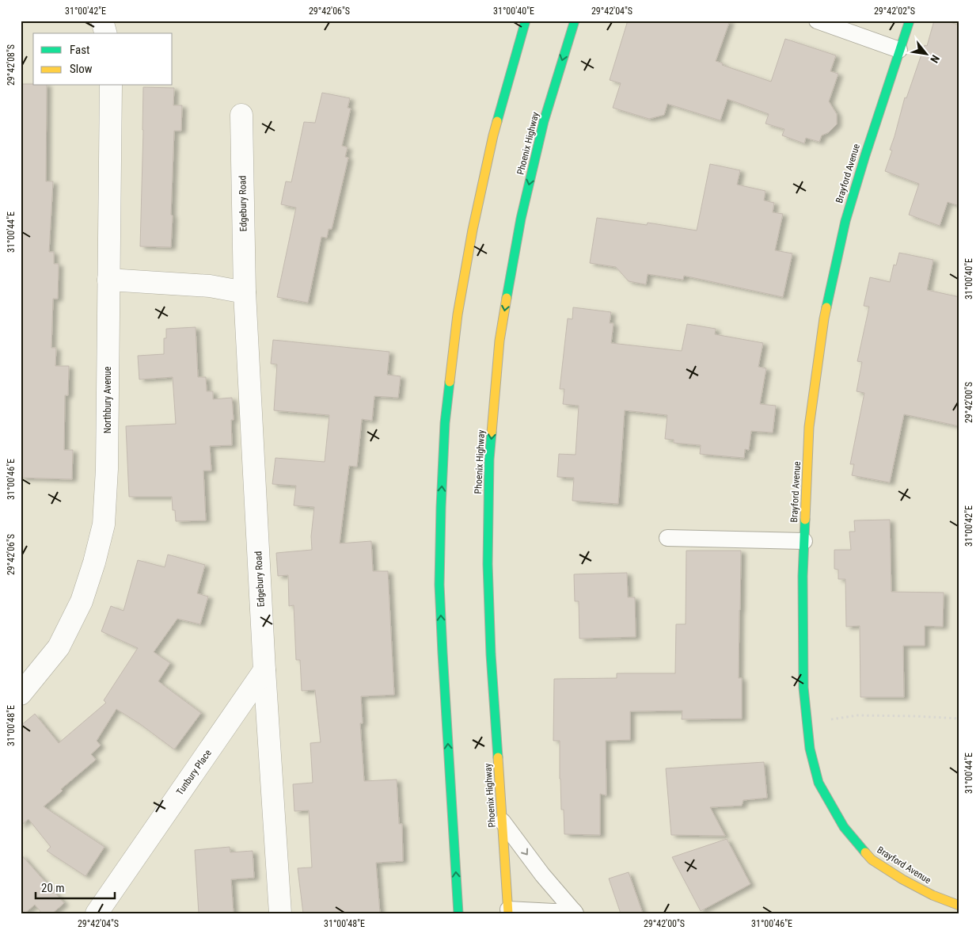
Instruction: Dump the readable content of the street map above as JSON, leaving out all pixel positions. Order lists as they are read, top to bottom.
{
  "streets": {
    "main road": ["Phoenix Highway", "Brayford Avenue"],
    "street": ["Edgebury Road", "Northbury Avenue", "Tunbury Place"]
  },
  "crossings": [
    ["Edgebury Road", "Tunbury Place"]
  ],
  "legend": ["Fast", "Slow"],
  "scale_bar": "20 m",
  "north": "bottom right",
  "coordinates": [
    "31°00'42\"E",
    "29°42'06\"S",
    "31°00'40\"E",
    "29°42'04\"S",
    "29°42'02\"S",
    "29°42'08\"S",
    "31°00'44\"E",
    "29°42'00\"S",
    "31°00'46\"E",
    "31°00'48\"E"
  ]
}
